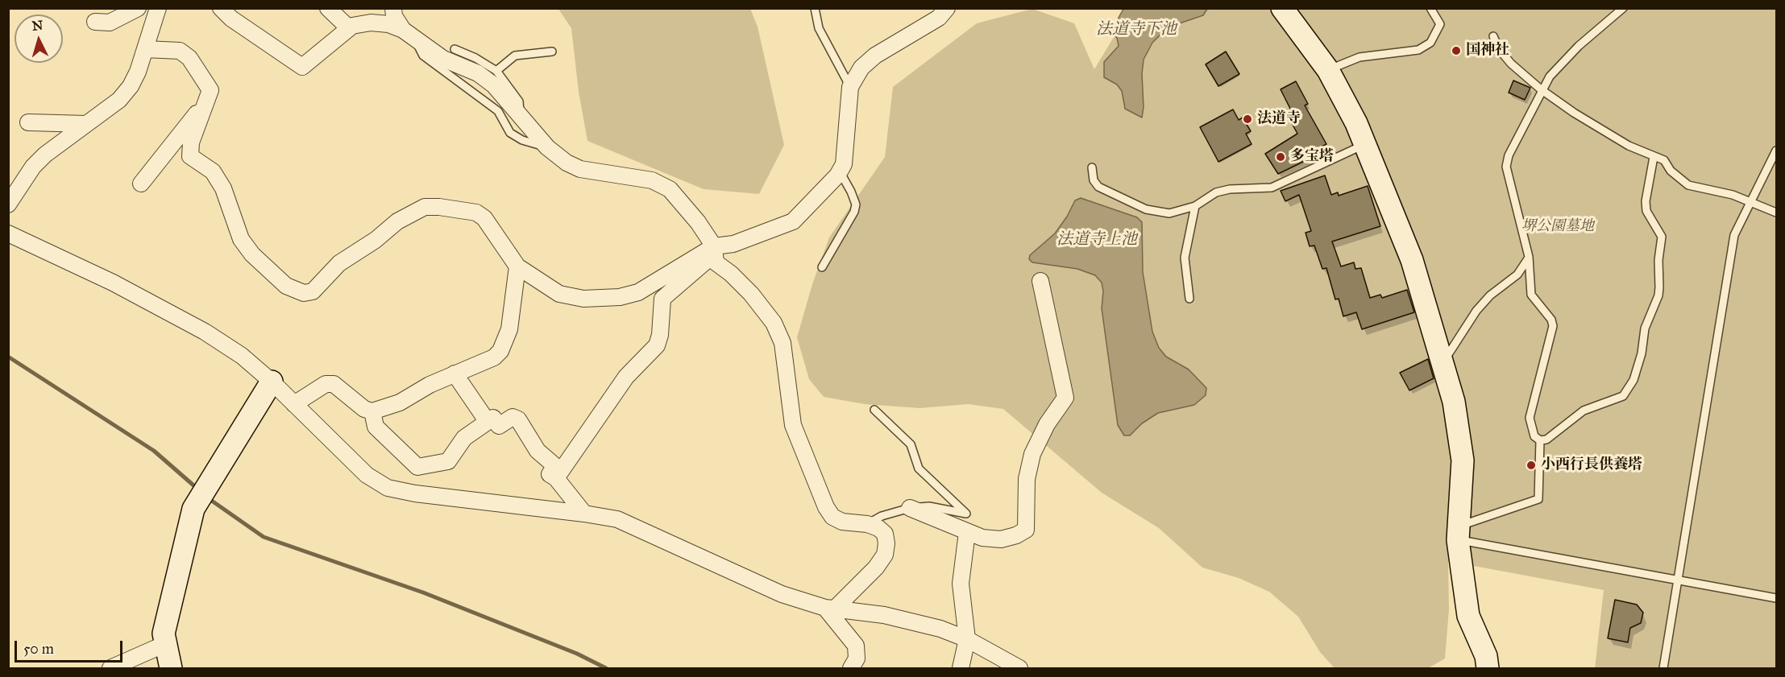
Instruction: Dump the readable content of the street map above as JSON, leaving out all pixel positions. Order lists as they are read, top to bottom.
{
  "water": ["法道寺下池", "法道寺上池"],
  "parks": ["堺公園墓地"],
  "places": [
    "国神社",
    "法道寺",
    "多宝塔",
    "小西行長供養塔"
  ],
  "scale_bar": "50 m",
  "north": "top"
}
